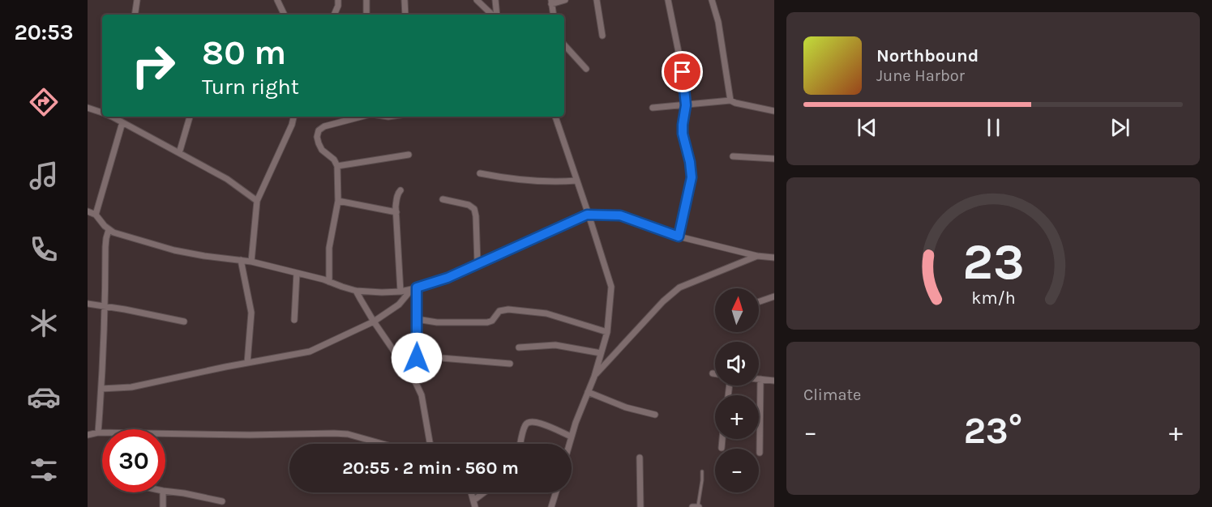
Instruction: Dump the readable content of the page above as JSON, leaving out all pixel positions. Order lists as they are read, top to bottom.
{
  "north": "top",
  "page": {
    "tabs": "20:53",
    "turn": ["80 m", "Turn right"],
    "song": ["Northbound", "June Harbor"],
    "map_buttons": ["+", "−"],
    "tile": "Climate",
    "heat": ["−", "23°", "+"],
    "limit": "30",
    "trip": "20:55 · 2 min · 560 m",
    "gauge": ["23", "km/h"]
  }
}
